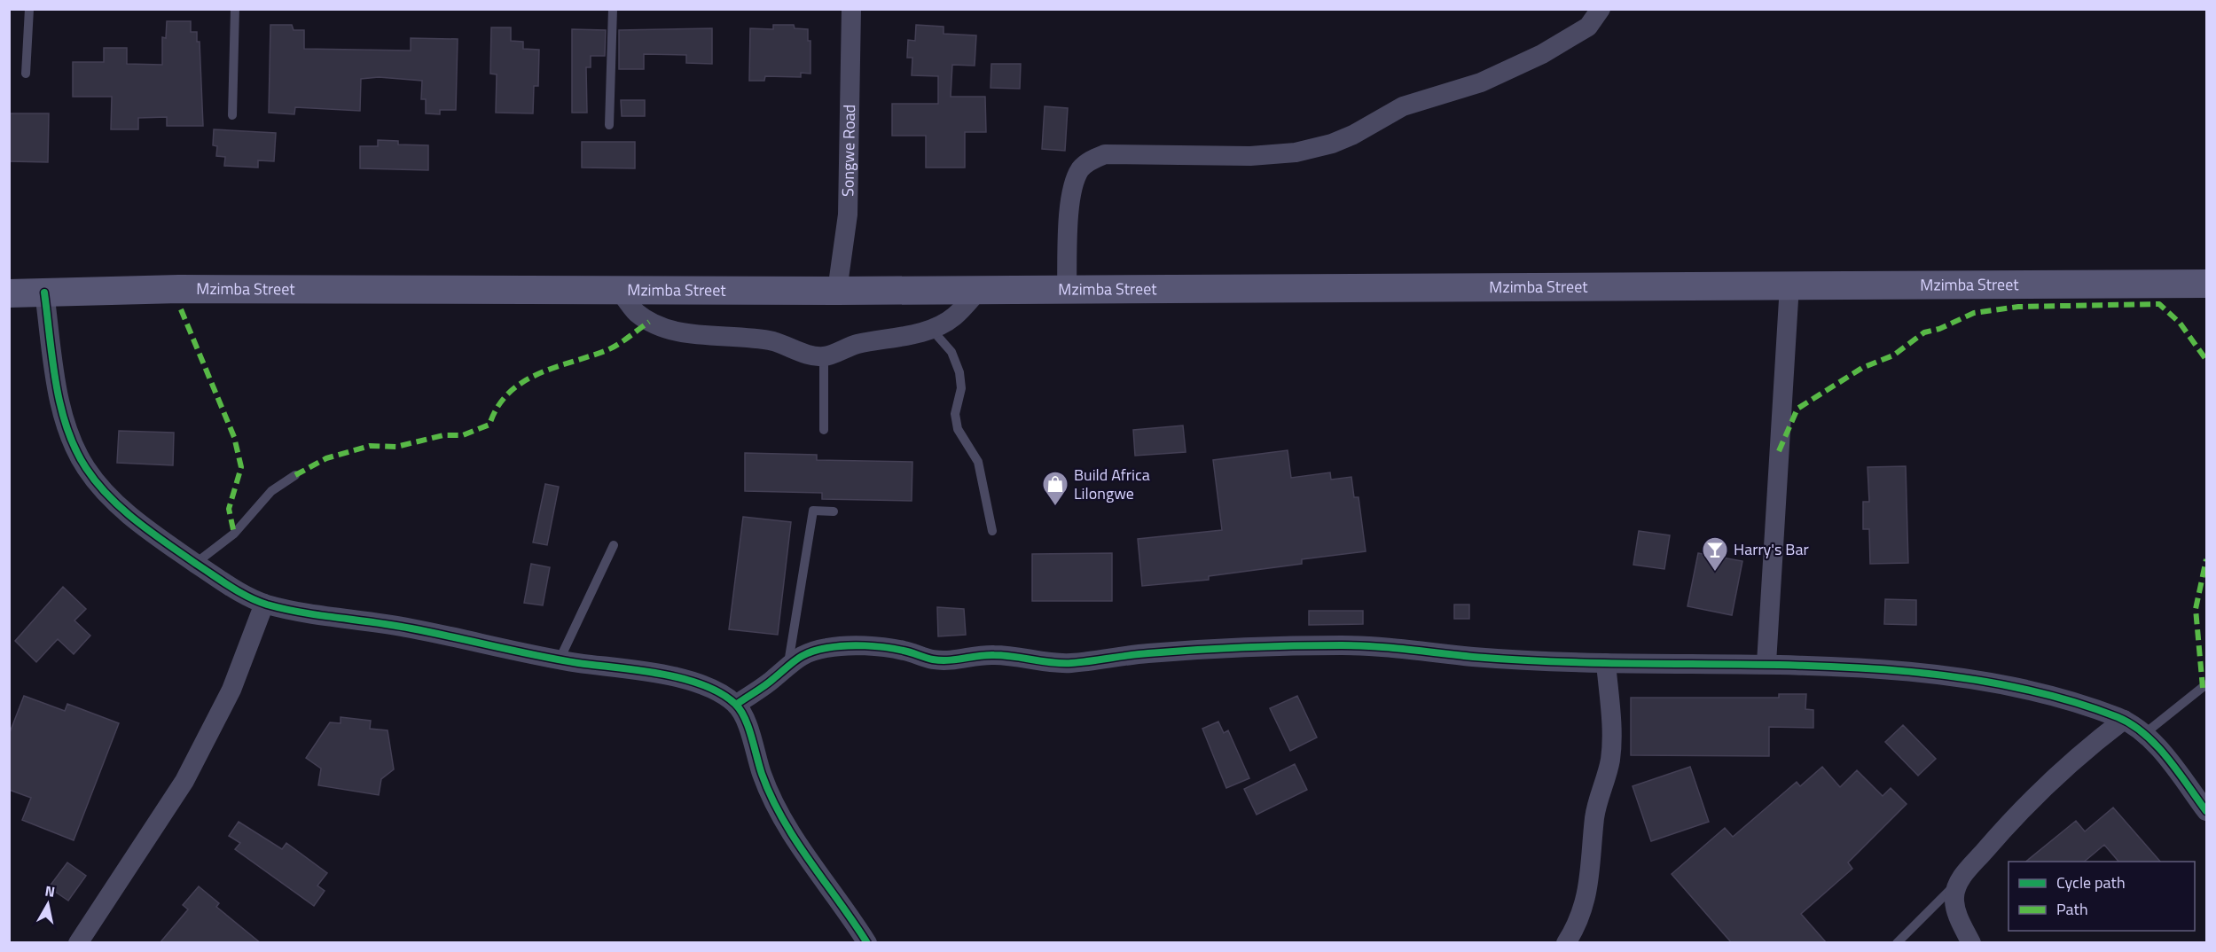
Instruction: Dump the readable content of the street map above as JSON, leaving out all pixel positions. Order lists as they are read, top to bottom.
{
  "streets": {
    "main road": ["Mzimba Street"],
    "street": ["Songwe Road"]
  },
  "crossings": [
    ["Songwe Road", "Mzimba Street"]
  ],
  "places": {
    "shop": ["Build Africa Lilongwe"],
    "bar": ["Harry's Bar"]
  },
  "legend": ["Cycle path", "Path"],
  "north": "top"
}
